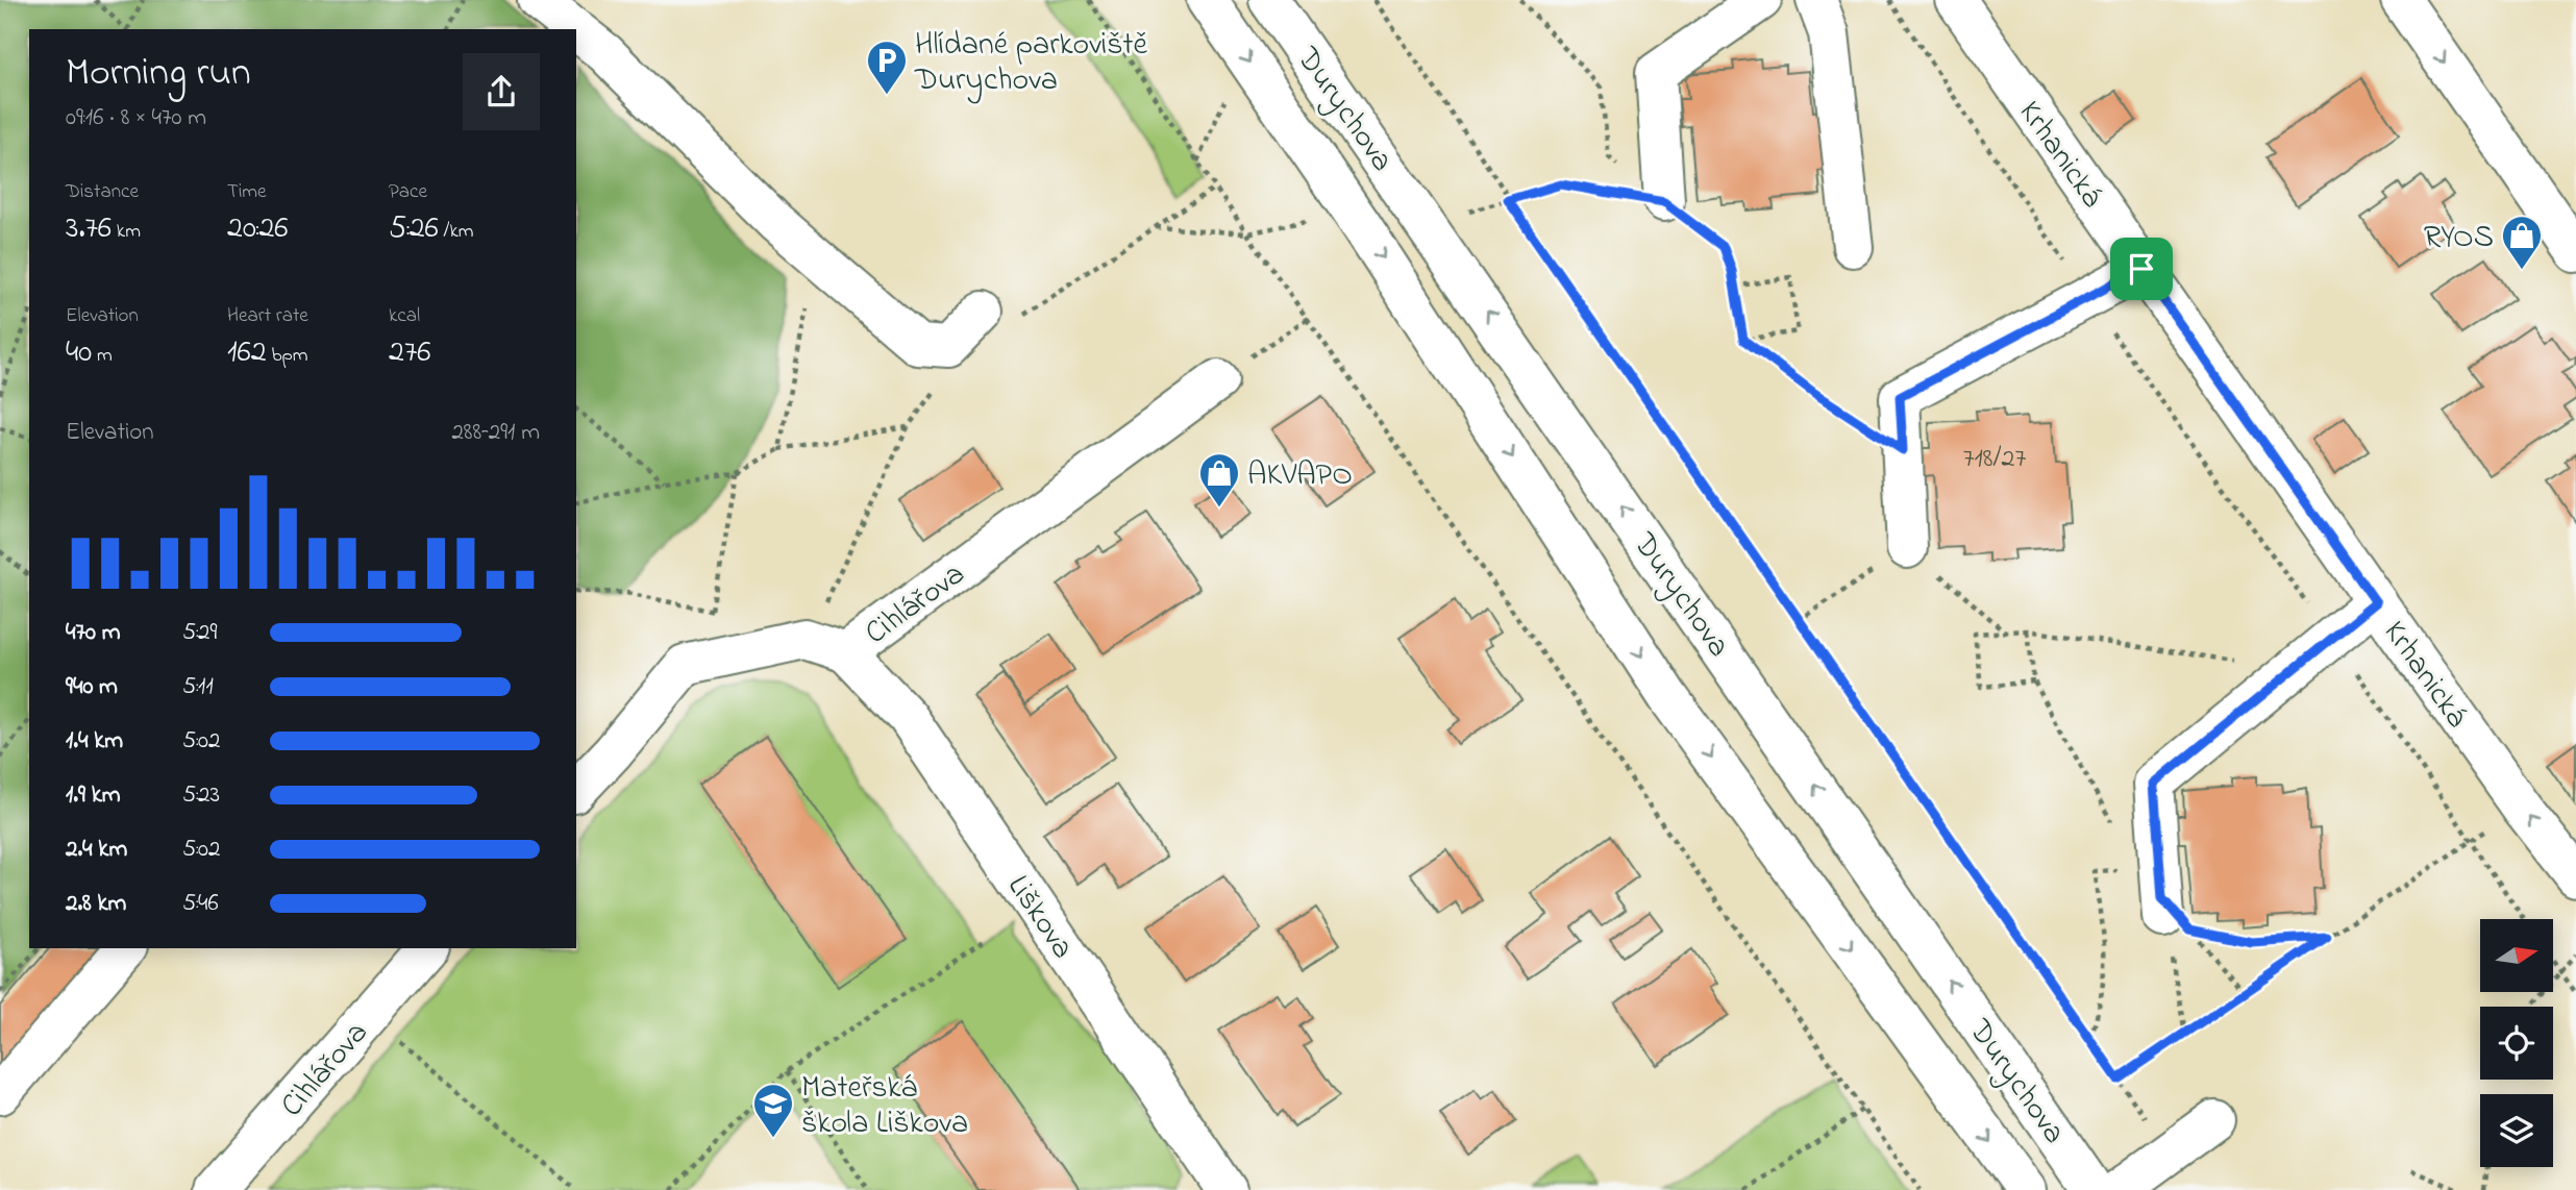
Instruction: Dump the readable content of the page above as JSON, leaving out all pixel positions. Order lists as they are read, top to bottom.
{
  "streets": {
    "street": [
      "Durychova",
      "Krhanická",
      "Cihlářova",
      "Liškova"
    ]
  },
  "crossings": [
    ["Cihlářova", "Liškova"]
  ],
  "places": {
    "parking": ["Hlídané parkoviště Durychova"],
    "shop": ["RYOS", "AKVAPO"],
    "school or university": ["Mateřská škola Liškova"]
  },
  "house_numbers": ["718/27"],
  "north": "right",
  "page": {
    "heading": ["Morning run", "09:16 · 8 × 470 m"],
    "stats": [
      ["Distance", "3.76 km"],
      ["Time", "20:26"],
      ["Pace", "5:26 /km"],
      ["Elevation", "40 m"],
      ["Heart rate", "162 bpm"],
      ["kcal", "276"]
    ],
    "chart": ["Elevation", "288–291 m"],
    "list": [
      {
        "name": "470 m",
        "note": "5:29"
      },
      {
        "name": "940 m",
        "note": "5:11"
      },
      {
        "name": "1.4 km",
        "note": "5:02"
      },
      {
        "name": "1.9 km",
        "note": "5:23"
      },
      {
        "name": "2.4 km",
        "note": "5:02"
      },
      {
        "name": "2.8 km",
        "note": "5:46"
      }
    ]
  }
}
